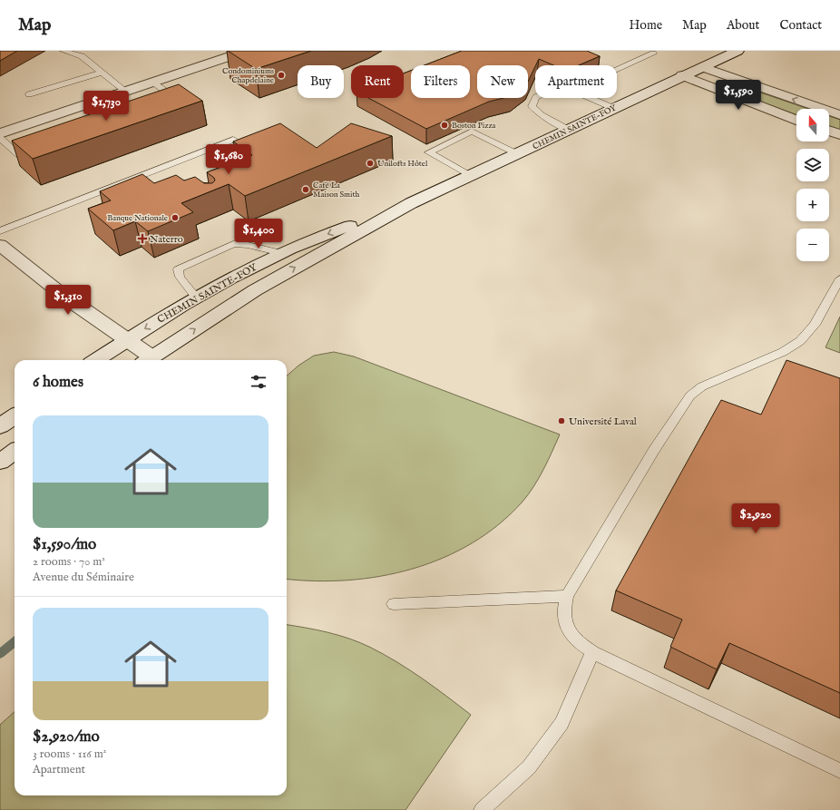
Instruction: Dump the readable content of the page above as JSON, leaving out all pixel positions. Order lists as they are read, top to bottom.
{
  "streets": {
    "main road": ["CHEMIN SAINTE-FOY"]
  },
  "places": {
    "other": [
      "Condominiums Chapdelaine",
      "Boston Pizza",
      "Unilofts Hôtel",
      "Café La Maison Smith",
      "Banque Nationale",
      "Université Laval"
    ],
    "health": ["Naterro"]
  },
  "north": "top",
  "page": {
    "header": "Map",
    "nav": [
      "Home",
      "Map",
      "About",
      "Contact"
    ],
    "chip": [
      "Buy",
      "Rent",
      "Filters",
      "New",
      "Apartment"
    ],
    "price": [
      "$1,590",
      "$1,730",
      "$1,680",
      "$1,400",
      "$1,310",
      "$2,920"
    ],
    "map_buttons": ["+", "−"],
    "heading": "6 homes",
    "list": [
      {
        "name": "$1,590/mo",
        "note": "2 rooms · 70 m² · Avenue du Séminaire"
      },
      {
        "name": "$2,920/mo",
        "note": "3 rooms · 116 m² · Apartment"
      }
    ]
  }
}
